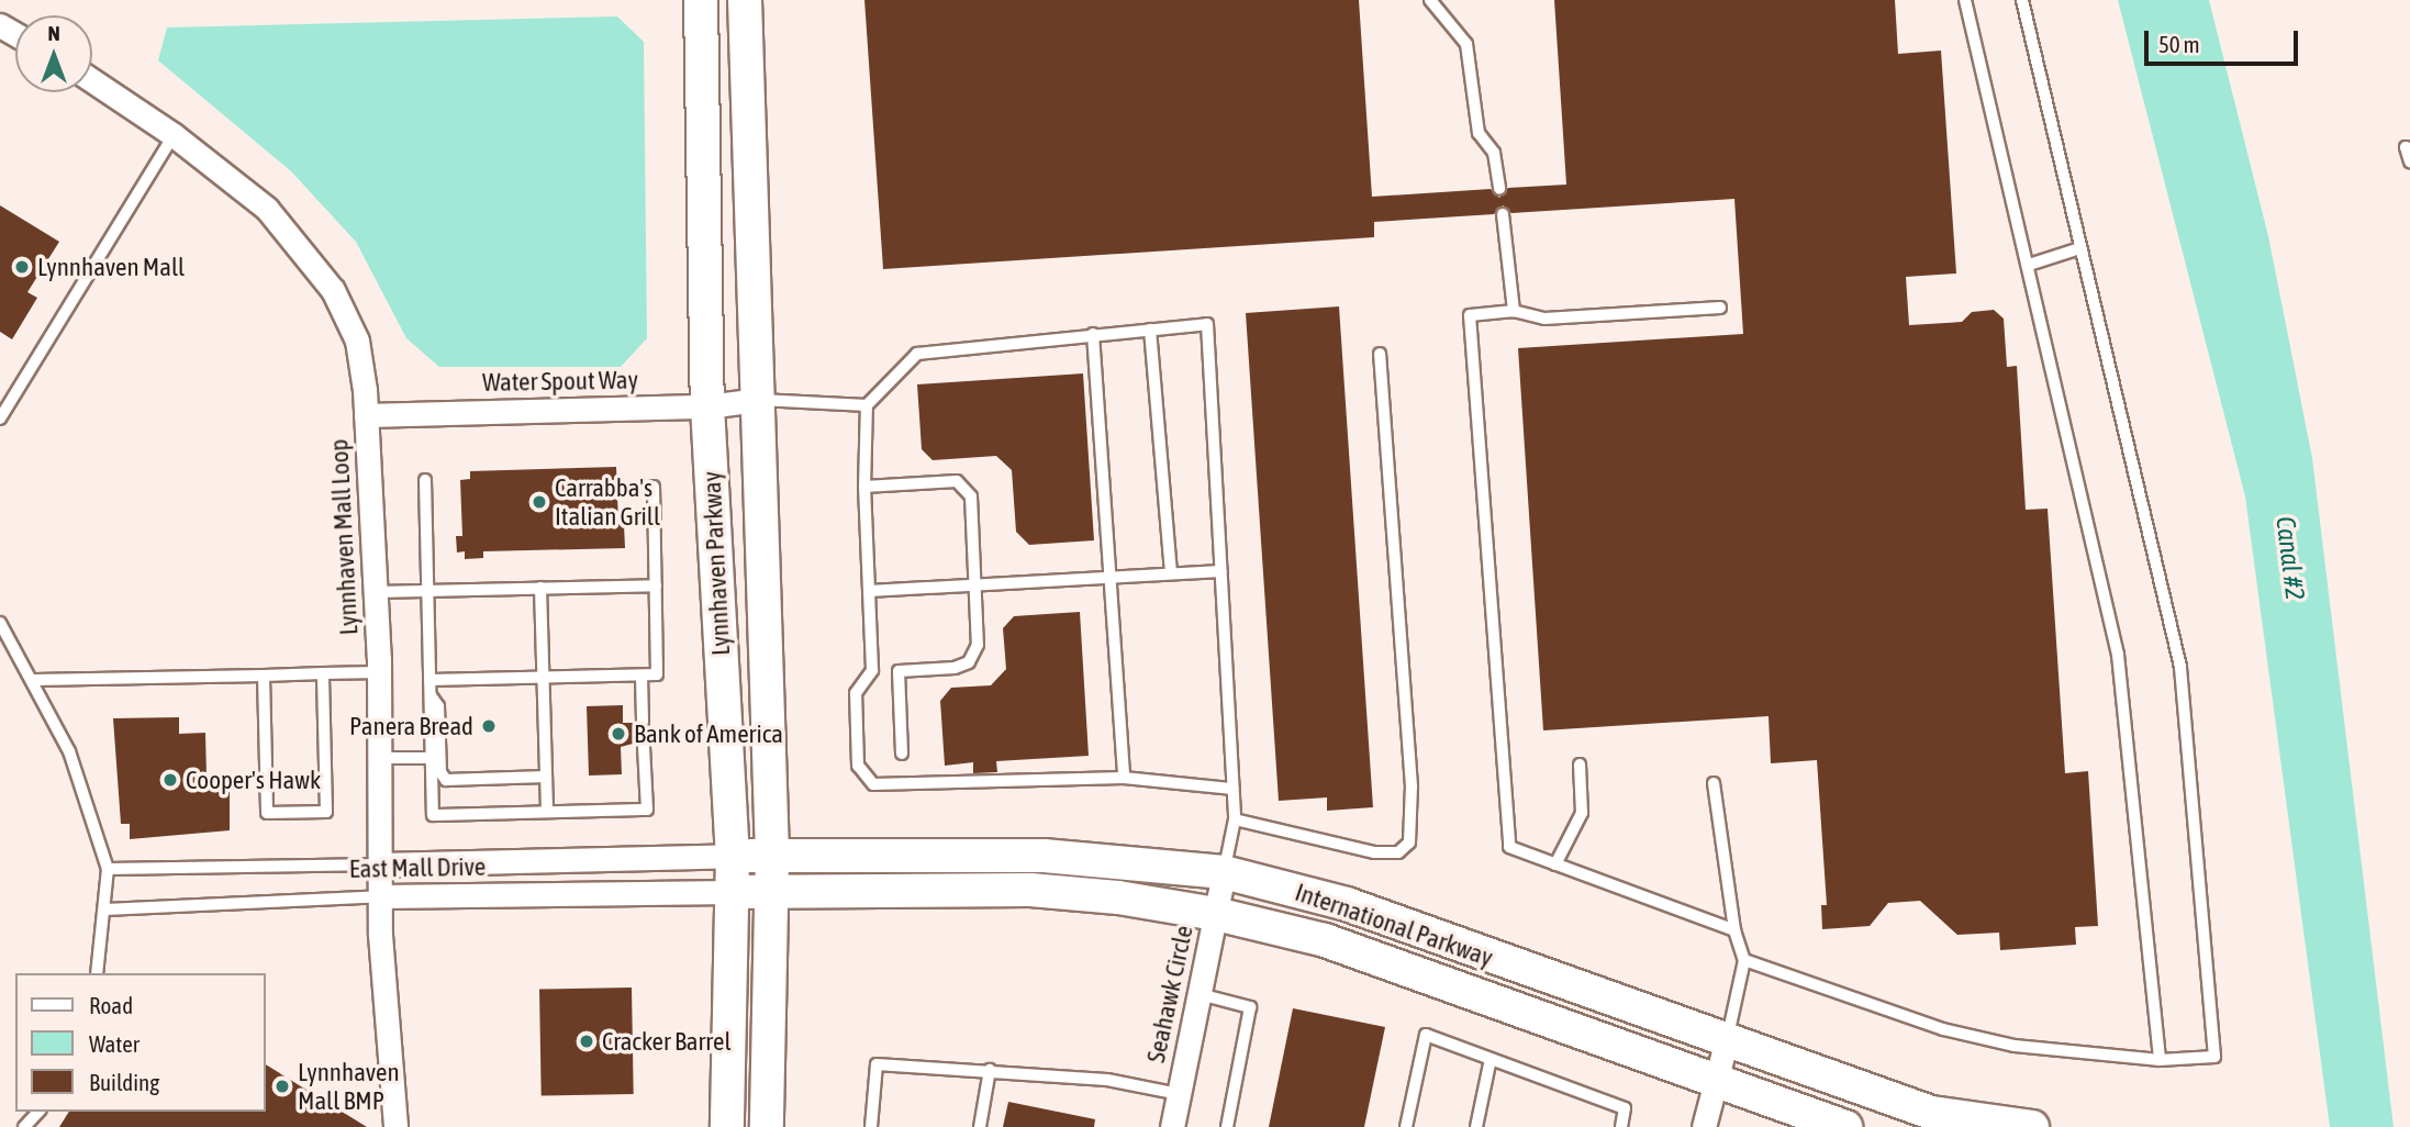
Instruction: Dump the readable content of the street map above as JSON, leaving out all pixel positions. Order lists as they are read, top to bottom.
{
  "streets": {
    "main road": ["Lynnhaven Parkway", "International Parkway"],
    "street": [
      "Water Spout Way",
      "Lynnhaven Mall Loop",
      "East Mall Drive",
      "Seahawk Circle"
    ]
  },
  "crossings": [
    ["Water Spout Way", "Lynnhaven Mall Loop"],
    ["Water Spout Way", "Lynnhaven Parkway"],
    ["Lynnhaven Mall Loop", "East Mall Drive"],
    ["Lynnhaven Parkway", "East Mall Drive"],
    ["Lynnhaven Parkway", "International Parkway"],
    ["East Mall Drive", "International Parkway"],
    ["International Parkway", "Seahawk Circle"]
  ],
  "water": ["Canal #2"],
  "places": [
    "Lynnhaven Mall",
    "Carrabba's Italian Grill",
    "Panera Bread",
    "Bank of America",
    "Cooper's Hawk",
    "Cracker Barrel",
    "Lynnhaven Mall BMP"
  ],
  "legend": ["Road", "Water", "Building"],
  "scale_bar": "50 m",
  "north": "top"
}
